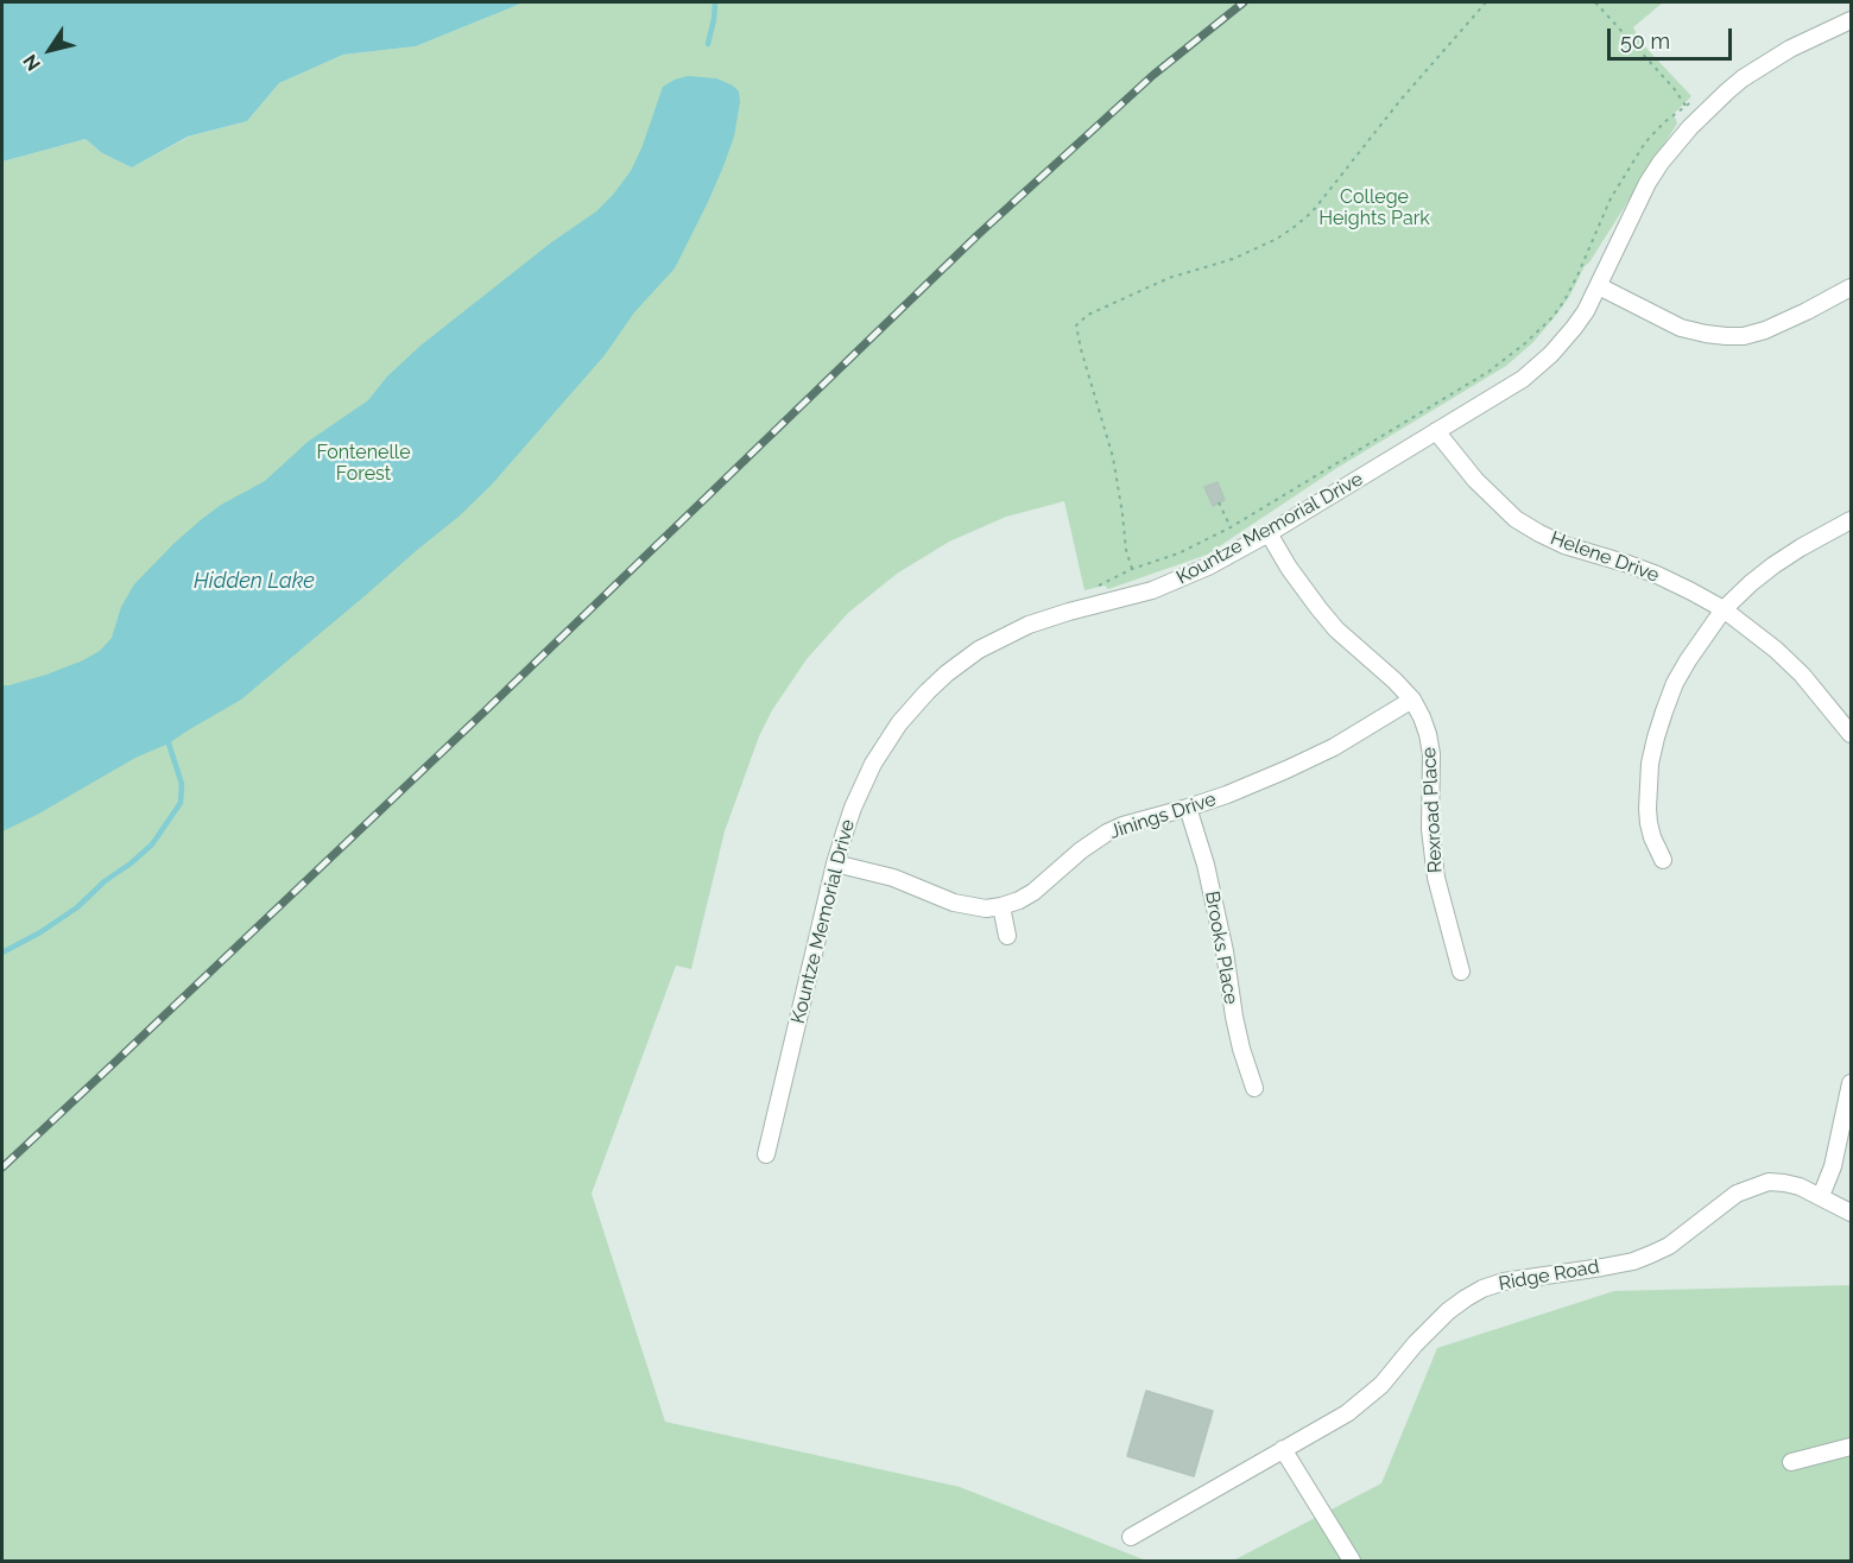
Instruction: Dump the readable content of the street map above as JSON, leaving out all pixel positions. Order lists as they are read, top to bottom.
{
  "streets": {
    "street": [
      "Kountze Memorial Drive",
      "Helene Drive",
      "Rexroad Place",
      "Jinings Drive",
      "Brooks Place",
      "Ridge Road"
    ]
  },
  "crossings": [
    ["Kountze Memorial Drive", "Helene Drive"],
    ["Kountze Memorial Drive", "Rexroad Place"],
    ["Kountze Memorial Drive", "Jinings Drive"],
    ["Rexroad Place", "Jinings Drive"],
    ["Jinings Drive", "Brooks Place"]
  ],
  "water": ["Hidden Lake"],
  "parks": ["College Heights Park", "Fontenelle Forest"],
  "scale_bar": "50 m",
  "north": "bottom left"
}
